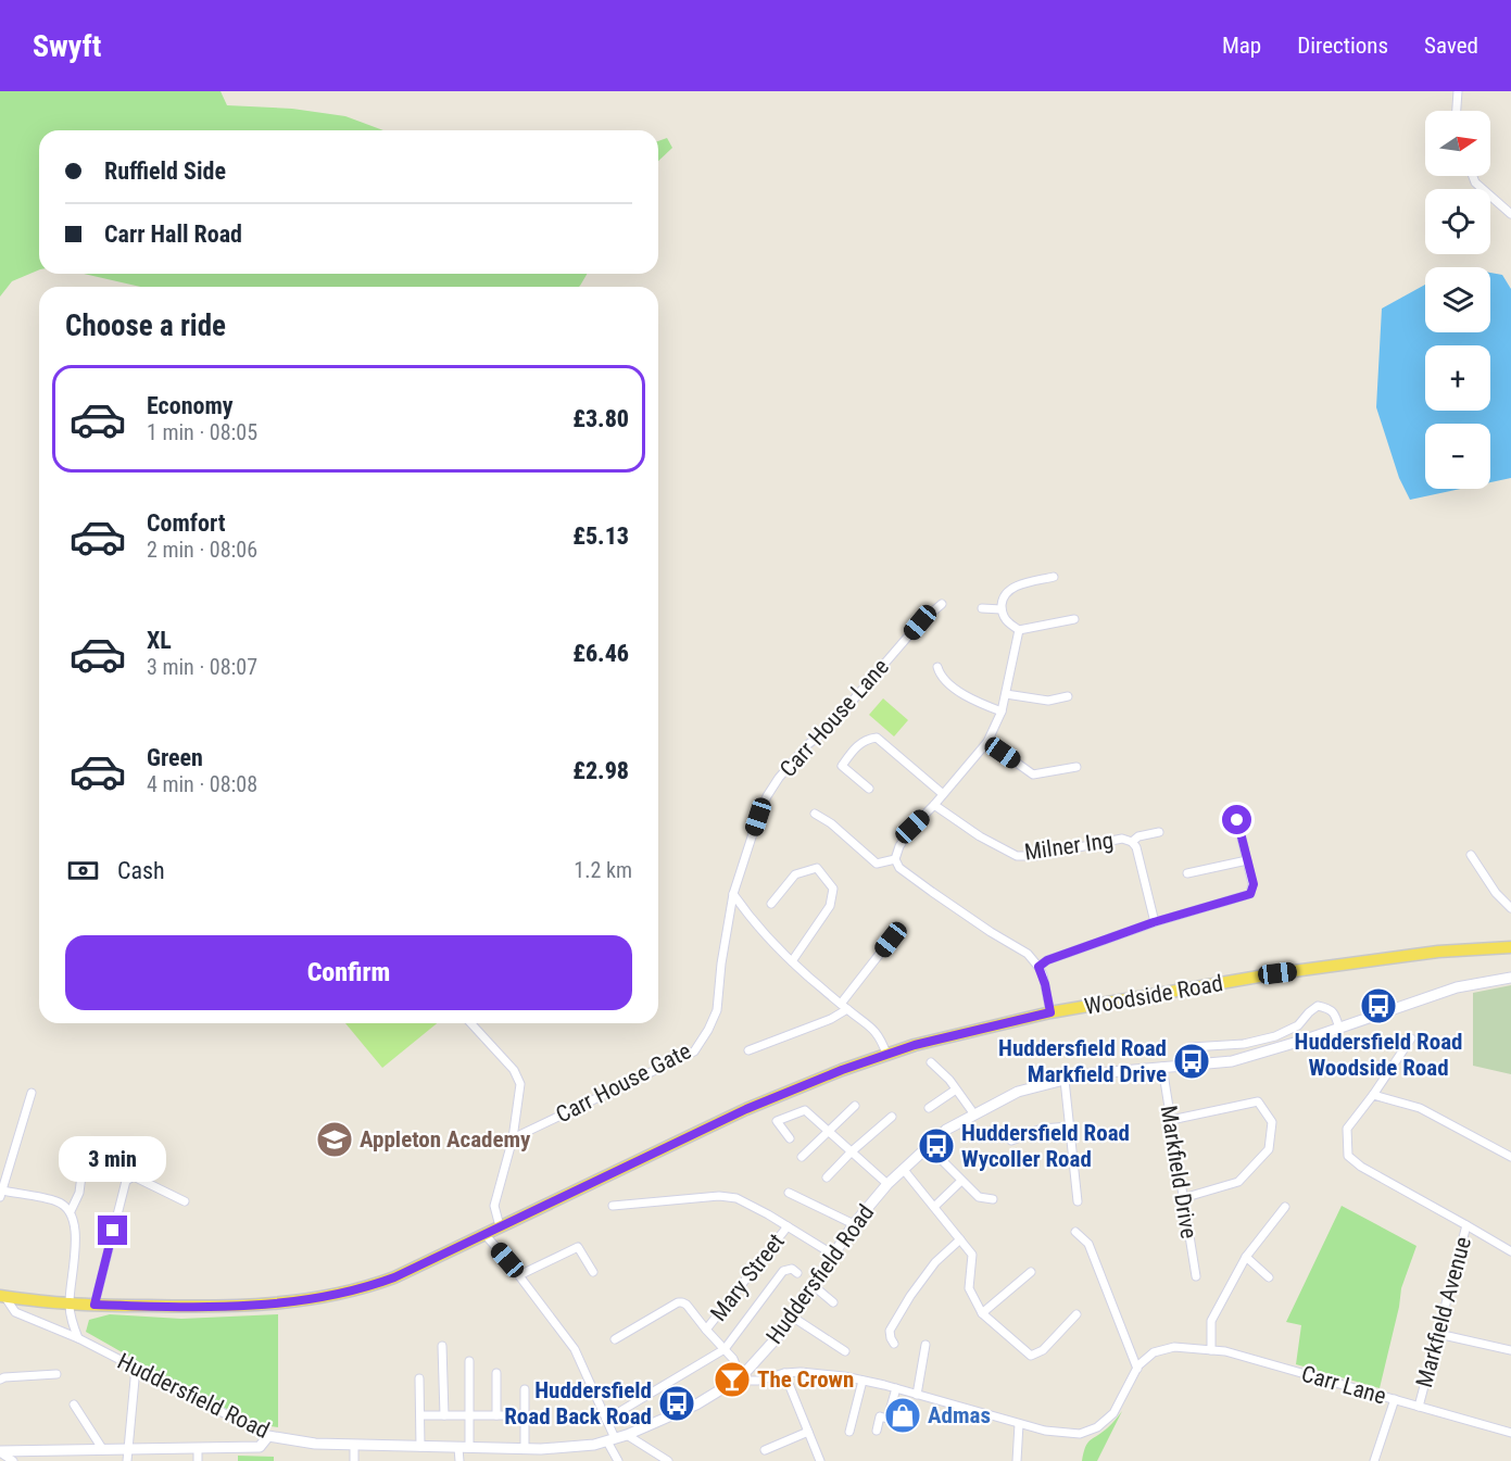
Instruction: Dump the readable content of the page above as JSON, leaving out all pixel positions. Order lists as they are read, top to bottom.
{
  "streets": {
    "main road": ["Woodside Road", "Huddersfield Road"],
    "street": [
      "Carr House Lane",
      "Milner Ing",
      "Carr House Gate",
      "Markfield Drive",
      "Mary Street",
      "Markfield Avenue",
      "Carr Lane"
    ]
  },
  "crossings": [
    ["Carr House Lane", "Carr House Gate"],
    ["Markfield Drive", "Huddersfield Road"],
    ["Markfield Avenue", "Carr Lane"]
  ],
  "places": {
    "bus stop": [
      "Huddersfield Road Woodside Road",
      "Huddersfield Road Markfield Drive",
      "Huddersfield Road Wycoller Road",
      "Huddersfield Road Back Road"
    ],
    "school or university": ["Appleton Academy"],
    "bar": ["The Crown"],
    "shop": ["Admas"]
  },
  "north": "right",
  "page": {
    "header": "Swyft",
    "nav": ["Map", "Directions", "Saved"],
    "map_buttons": ["+", "−"],
    "banner": ["Ruffield Side", "Carr Hall Road"],
    "heading": "Choose a ride",
    "list": [
      {
        "name": "Economy",
        "note": "1 min · 08:05",
        "value": "£3.80"
      },
      {
        "name": "Comfort",
        "note": "2 min · 08:06",
        "value": "£5.13"
      },
      {
        "name": "XL",
        "note": "3 min · 08:07",
        "value": "£6.46"
      },
      {
        "name": "Green",
        "note": "4 min · 08:08",
        "value": "£2.98"
      }
    ],
    "pay": ["Cash", "1.2 km"],
    "buttons": "Confirm",
    "bubble": "3 min"
  }
}
